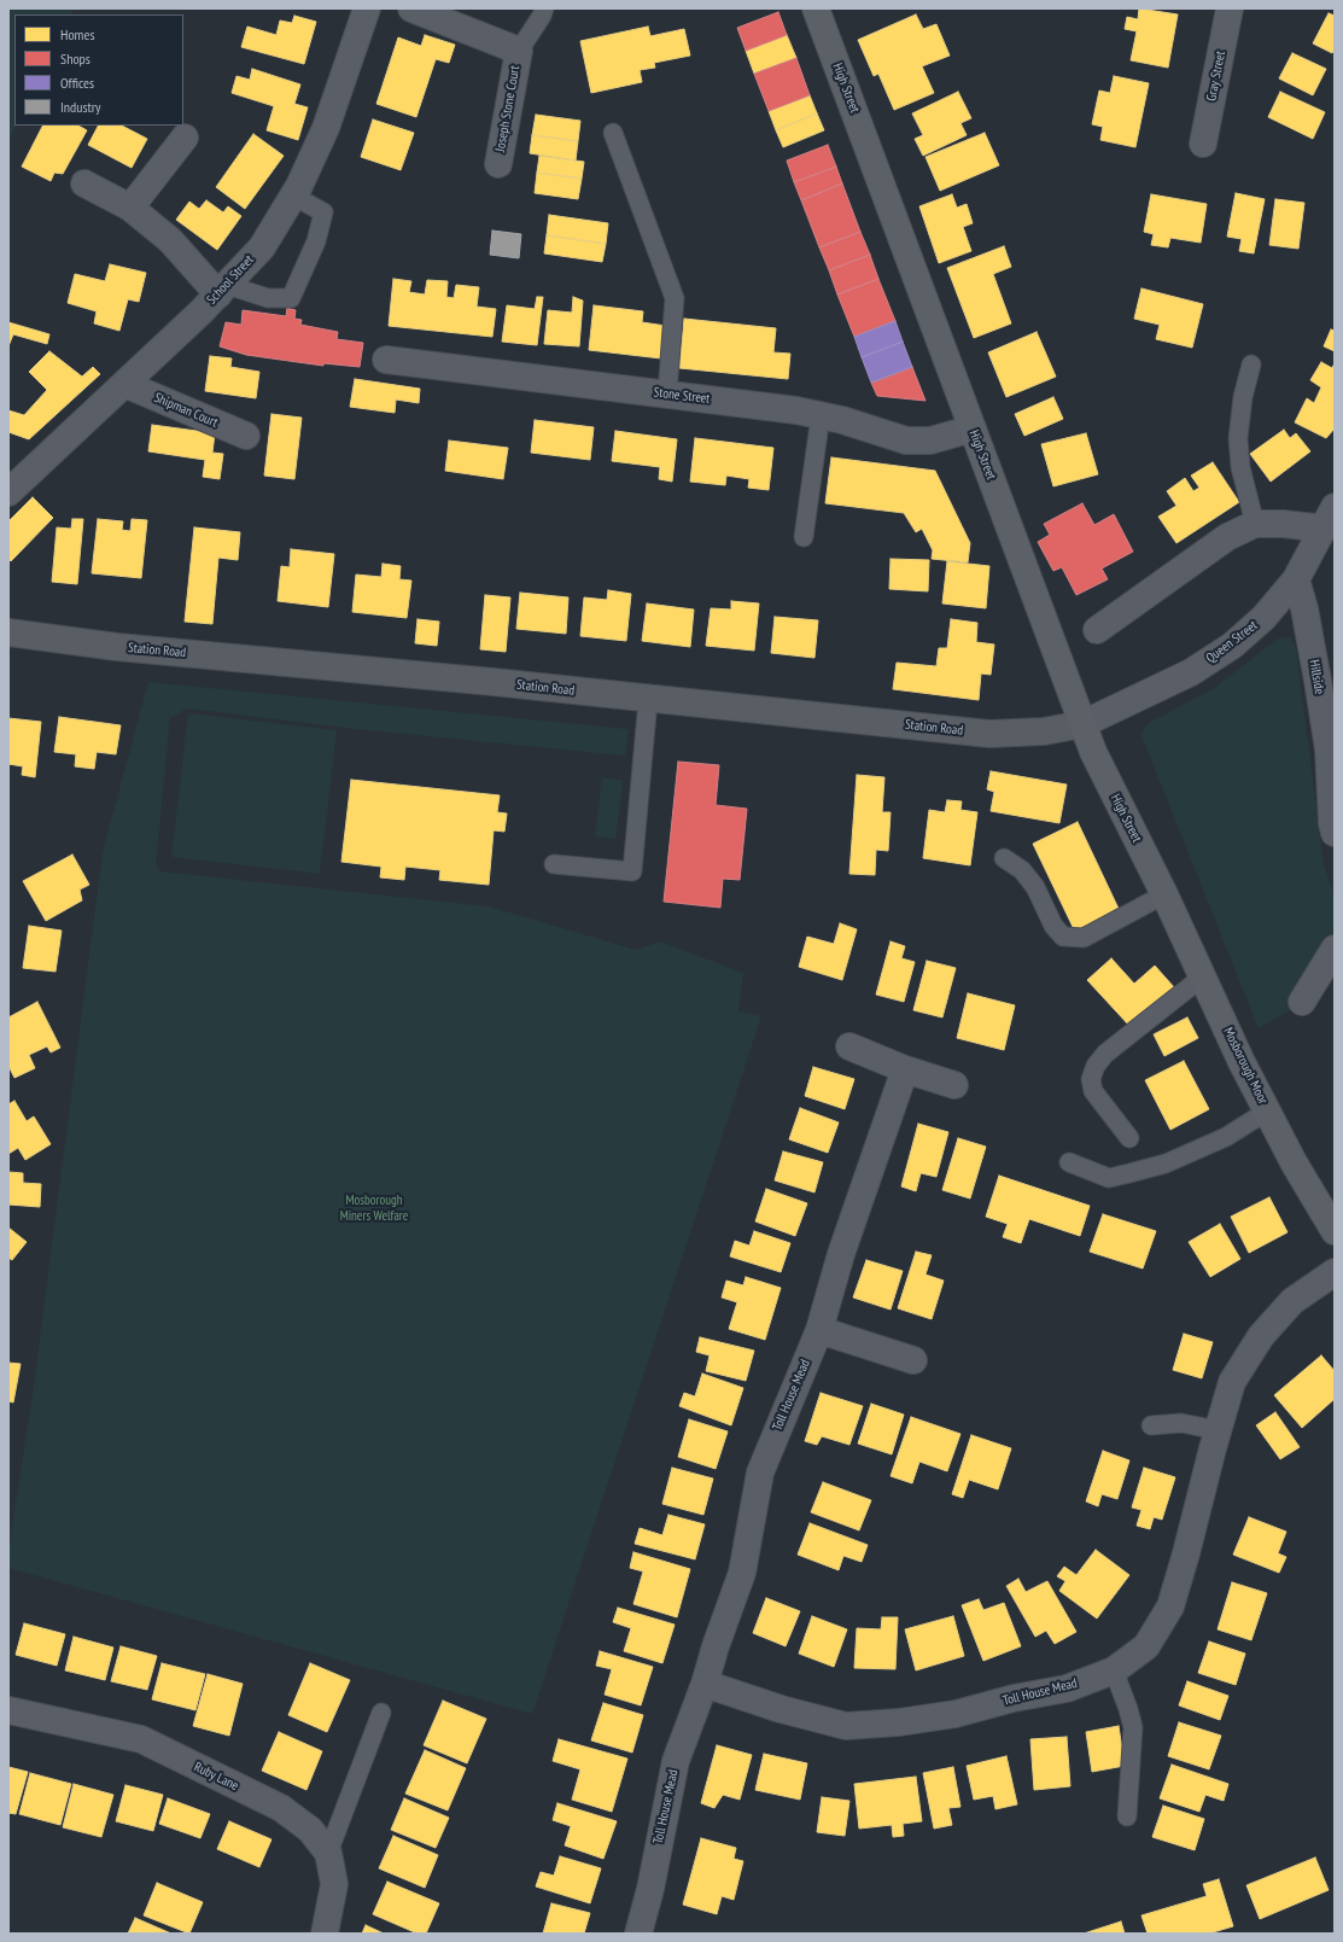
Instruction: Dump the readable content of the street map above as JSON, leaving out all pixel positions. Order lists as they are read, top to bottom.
{
  "streets": {
    "main road": ["High Street", "Station Road", "Mosborough Moor"],
    "street": [
      "Gray Street",
      "Joseph Stone Court",
      "School Street",
      "Stone Street",
      "Shipman Court",
      "Queen Street",
      "Hillside",
      "Toll House Mead",
      "Ruby Lane"
    ]
  },
  "crossings": [
    ["High Street", "Stone Street"],
    ["High Street", "Queen Street"],
    ["High Street", "Station Road"],
    ["High Street", "Mosborough Moor"],
    ["School Street", "Shipman Court"],
    ["Queen Street", "Station Road"],
    ["Queen Street", "Hillside"]
  ],
  "parks": ["Mosborough Miners Welfare"],
  "legend": [
    "Homes",
    "Shops",
    "Offices",
    "Industry"
  ]
}
